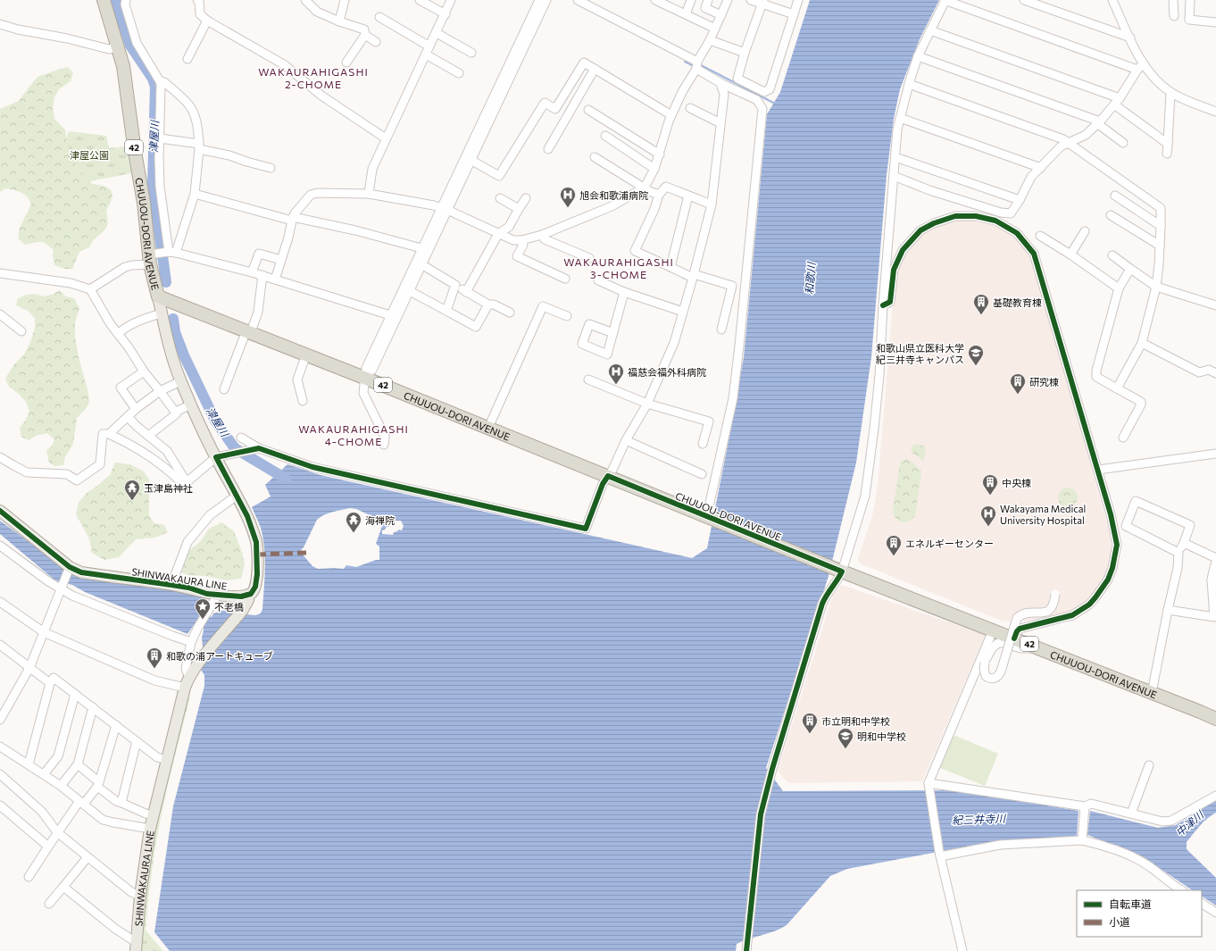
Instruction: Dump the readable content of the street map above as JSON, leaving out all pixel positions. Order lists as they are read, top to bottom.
{
  "streets": {
    "highway": ["42", "CHUUOU-DORI AVENUE"],
    "main road": ["SHINWAKAURA LINE"]
  },
  "crossings": [
    ["CHUUOU-DORI AVENUE", "SHINWAKAURA LINE"]
  ],
  "districts": ["WAKAURAHIGASHI 2-CHOME", "WAKAURAHIGASHI 3-CHOME", "WAKAURAHIGASHI 4-CHOME"],
  "water": [
    "津屋川",
    "和歌川",
    "紀三井寺川",
    "中津川"
  ],
  "parks": ["津屋公園"],
  "places": {
    "hospital": ["旭会和歌浦病院", "福慈会福外科病院", "Wakayama Medical University Hospital"],
    "building": [
      "基礎教育棟",
      "研究棟",
      "中央棟",
      "エネルギーセンター",
      "和歌の浦アートキューブ",
      "市立明和中学校"
    ],
    "school or university": ["和歌山県立医科大学 紀三井寺キャンパス", "明和中学校"],
    "temple": ["玉津島神社", "海禅院"],
    "place": ["不老橋"]
  },
  "legend": ["自転車道", "小道"]
}
